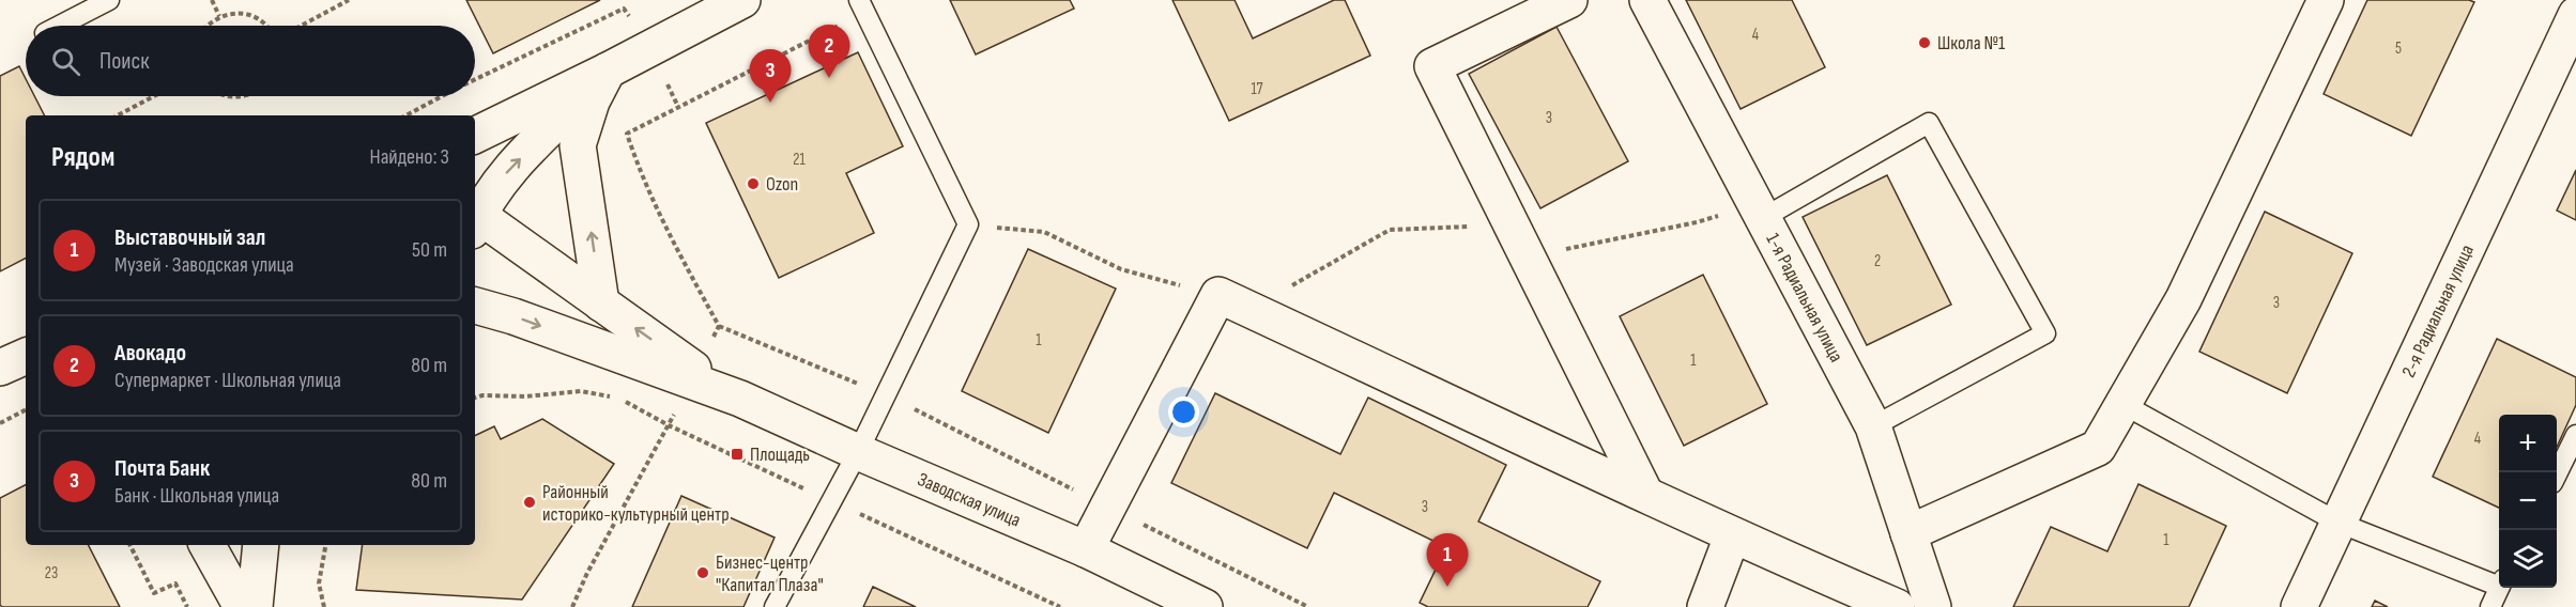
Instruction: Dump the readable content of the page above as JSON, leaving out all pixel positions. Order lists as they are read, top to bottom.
{
  "streets": {
    "street": ["1-я Радиальная улица", "2-я Радиальная улица", "Заводская улица"]
  },
  "places": {
    "other": [
      "Школа №1",
      "Ozon",
      "Районный историко-культурный центр",
      "Бизнес-центр \"Капитал Плаза\""
    ],
    "transit": ["Площадь"]
  },
  "house_numbers": [
    "4",
    "5",
    "17",
    "3",
    "21",
    "2",
    "3",
    "1",
    "1",
    "4",
    "3",
    "1",
    "23"
  ],
  "page": {
    "pins": ["2", "3", "1"],
    "search": "Поиск",
    "heading": ["Рядом", "Найдено: 3"],
    "list": [
      {
        "mark": "1",
        "name": "Выставочный зал",
        "note": "Музей · Заводская улица",
        "value": "50 m"
      },
      {
        "mark": "2",
        "name": "Авокадо",
        "note": "Супермаркет · Школьная улица",
        "value": "80 m"
      },
      {
        "mark": "3",
        "name": "Почта Банк",
        "note": "Банк · Школьная улица",
        "value": "80 m"
      }
    ],
    "map_buttons": ["+", "−"]
  }
}
